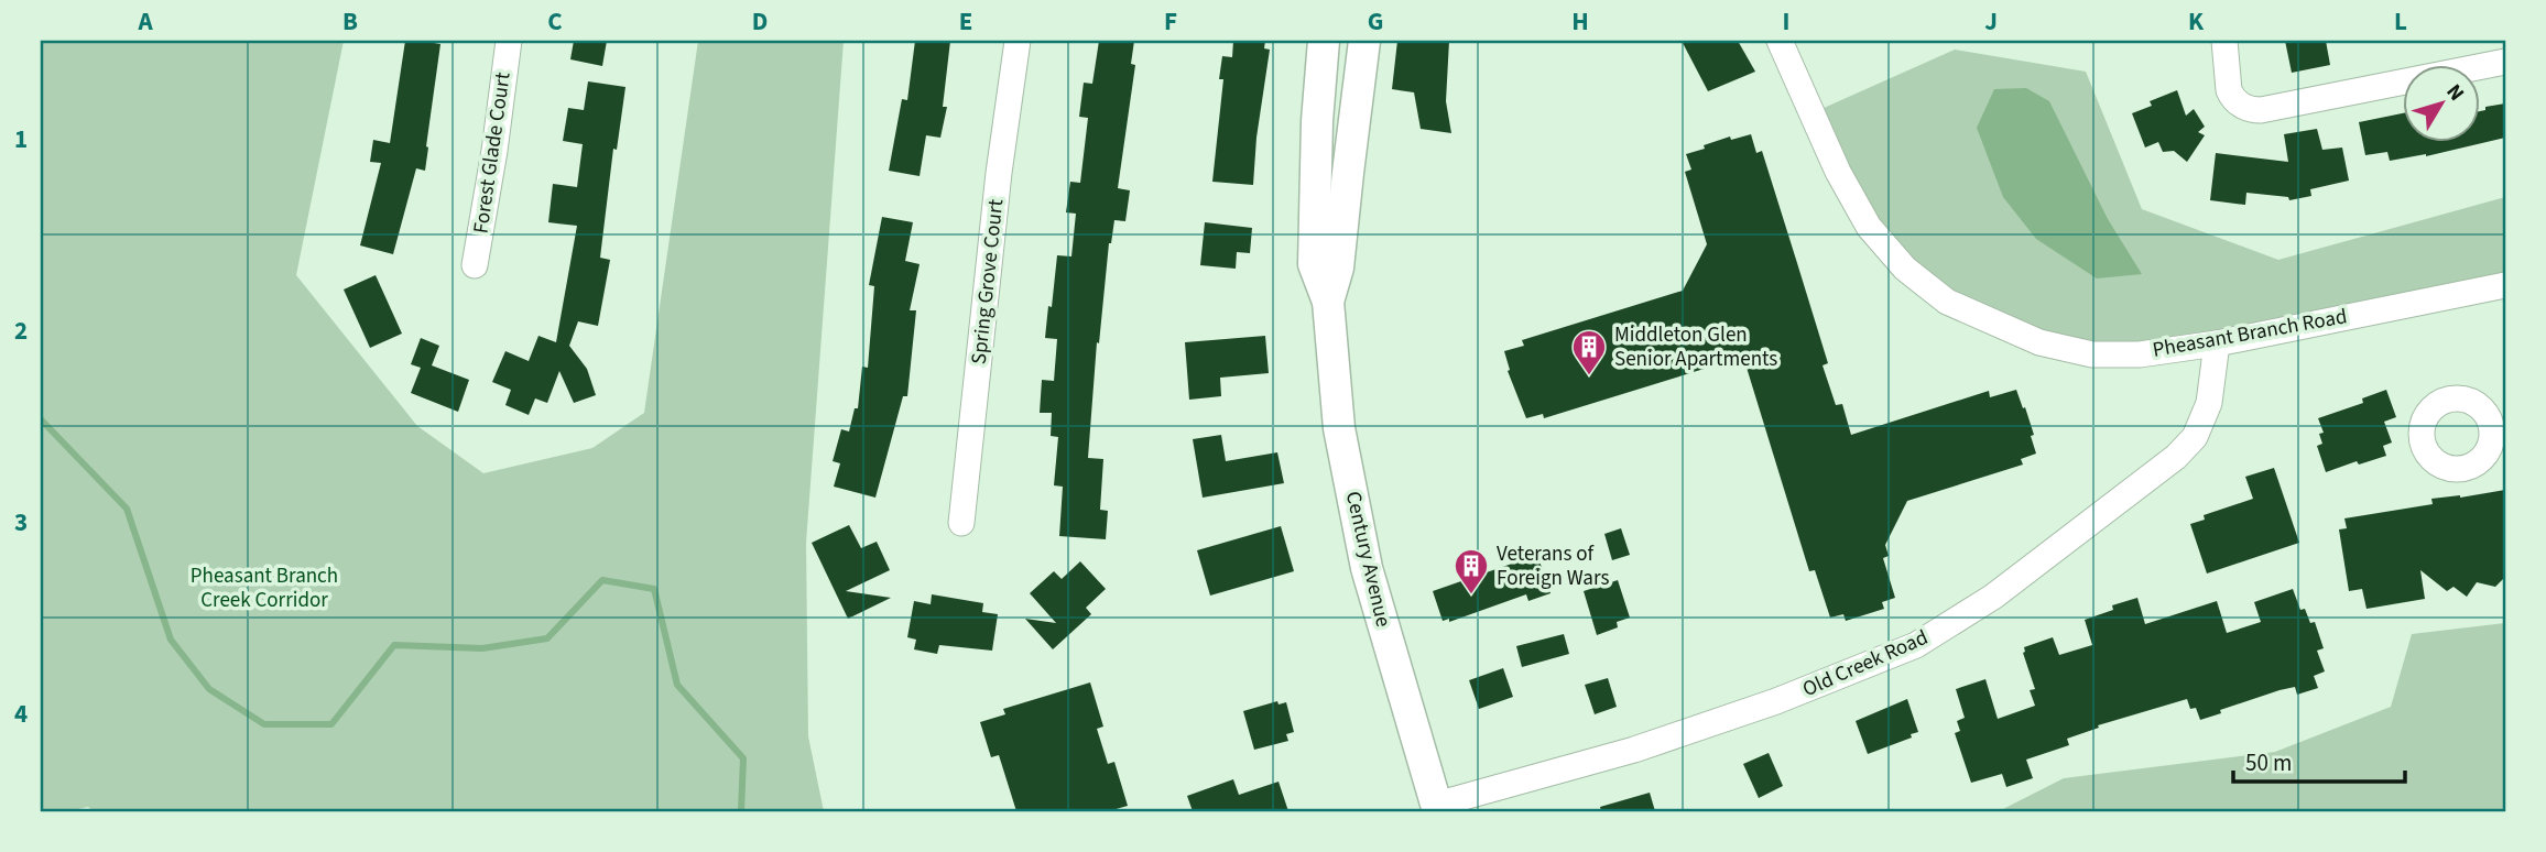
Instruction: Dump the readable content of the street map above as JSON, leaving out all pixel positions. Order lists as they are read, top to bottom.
{
  "streets": {
    "main road": ["Century Avenue"],
    "street": [
      "Forest Glade Court",
      "Spring Grove Court",
      "Pheasant Branch Road",
      "Old Creek Road"
    ]
  },
  "crossings": [
    ["Pheasant Branch Road", "Old Creek Road"],
    ["Century Avenue", "Old Creek Road"]
  ],
  "parks": ["Pheasant Branch Creek Corridor"],
  "places": {
    "building": ["Middleton Glen Senior Apartments", "Veterans of Foreign Wars"]
  },
  "scale_bar": "50 m",
  "north": "top right",
  "grid": {
    "columns": [
      "A",
      "B",
      "C",
      "D",
      "E",
      "F",
      "G",
      "H",
      "I",
      "J",
      "K",
      "L"
    ],
    "rows": [
      "1",
      "2",
      "3",
      "4"
    ]
  }
}
